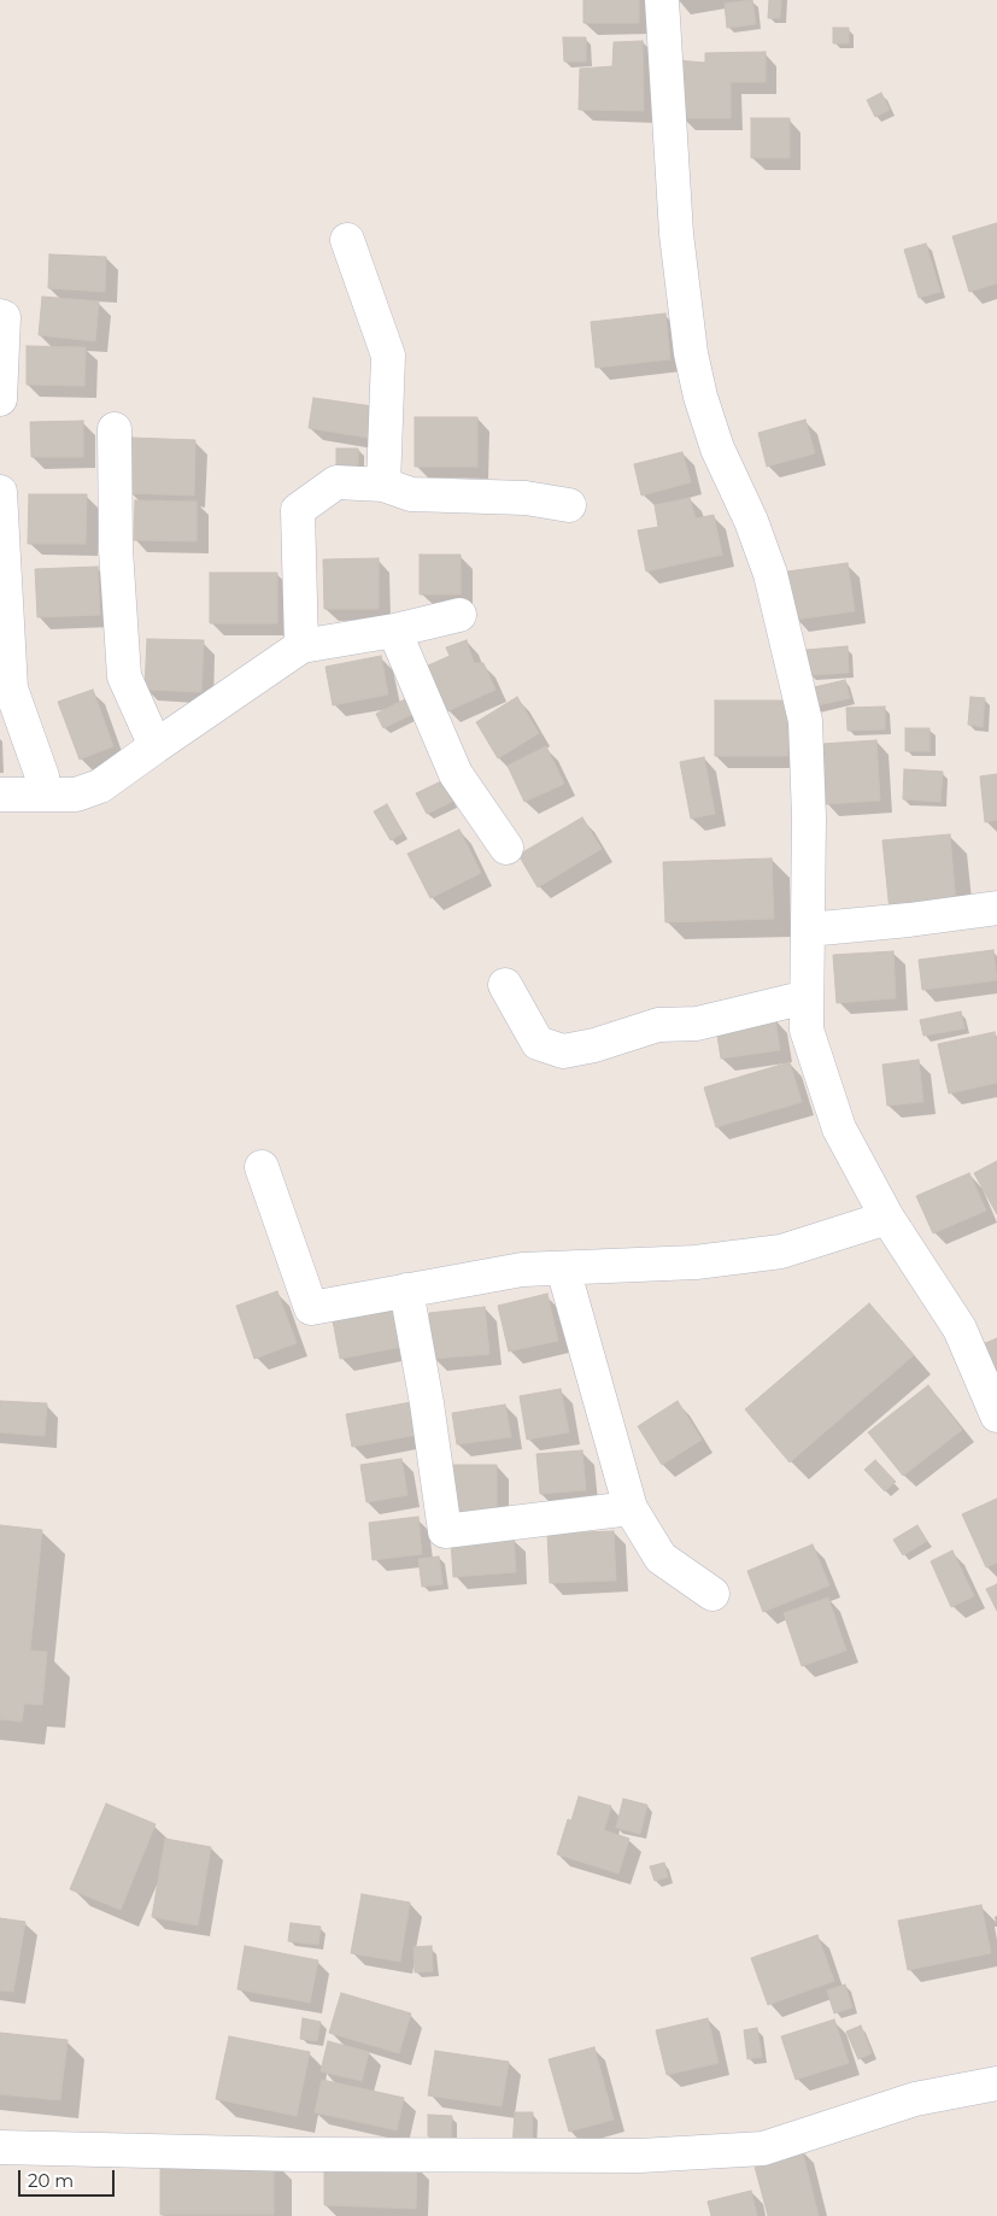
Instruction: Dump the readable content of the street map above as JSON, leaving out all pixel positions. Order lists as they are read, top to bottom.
{
  "scale_bar": "20 m"
}
